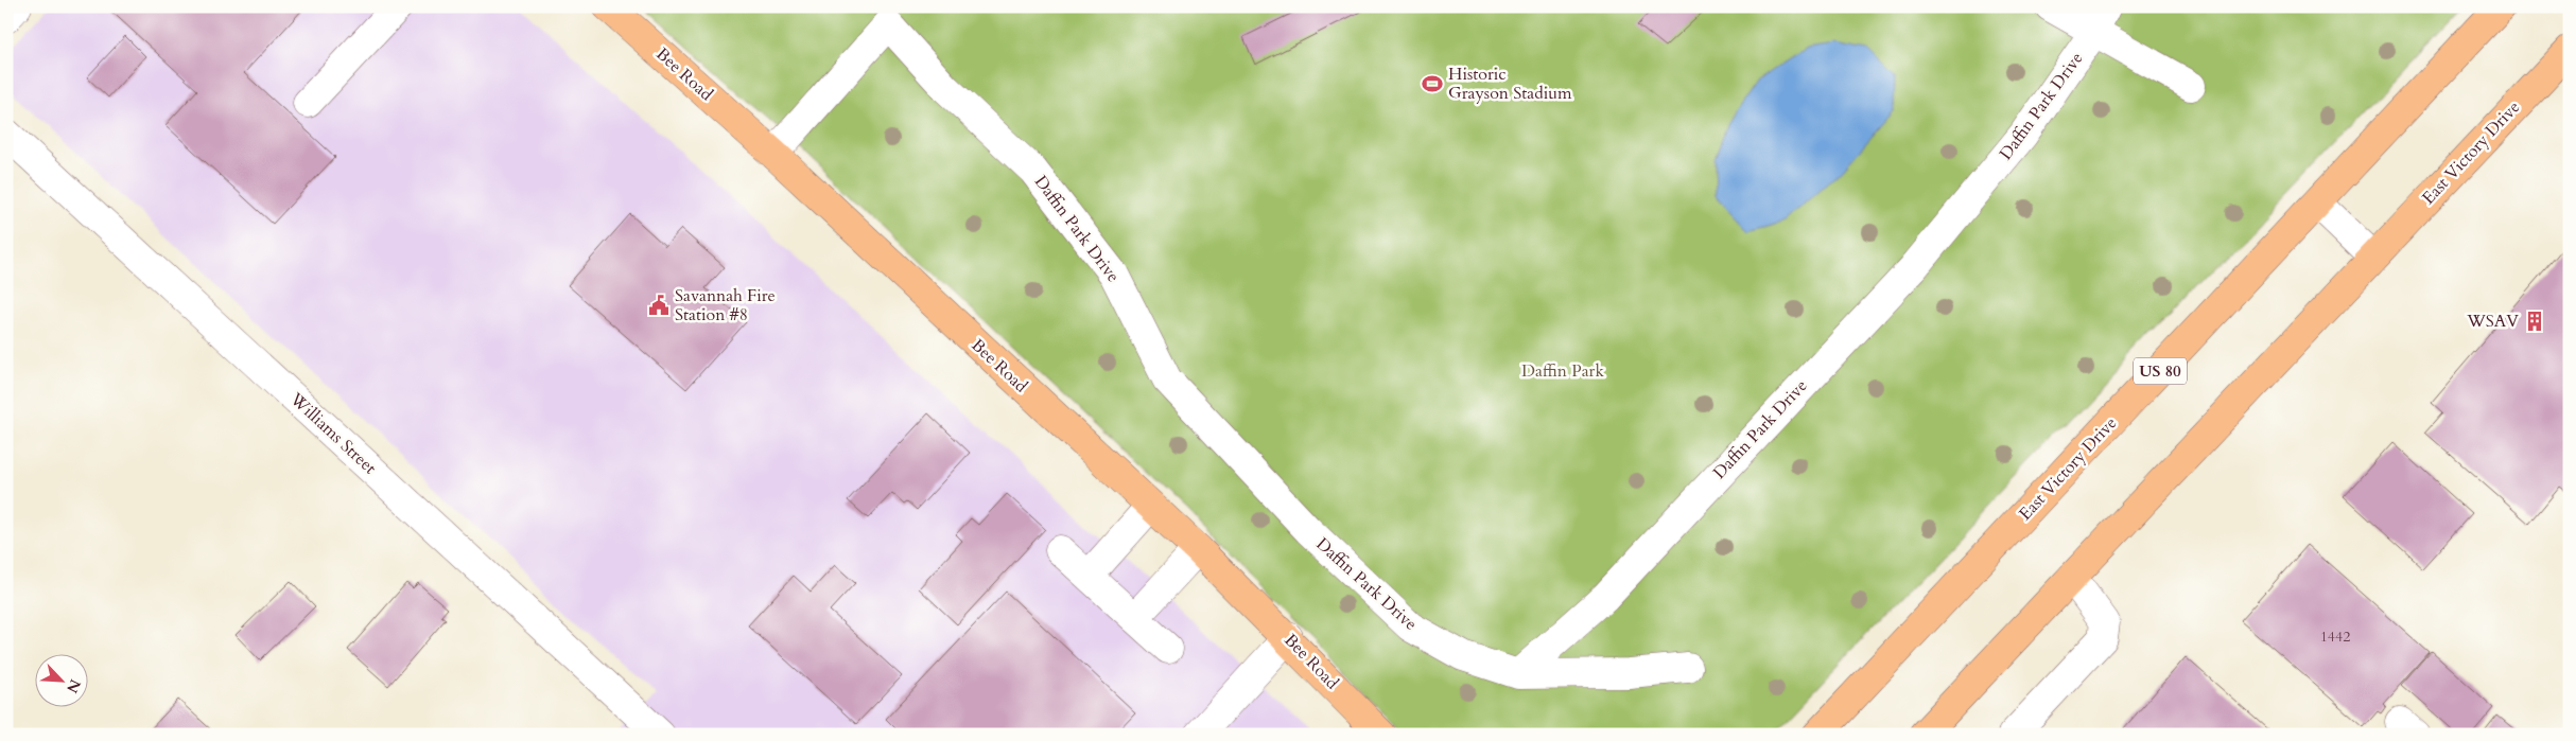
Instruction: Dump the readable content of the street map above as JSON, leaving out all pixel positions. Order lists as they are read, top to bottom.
{
  "streets": {
    "main road": ["Bee Road", "East Victory Drive", "US 80"],
    "street": ["Daffin Park Drive", "Williams Street"]
  },
  "crossings": [
    ["Bee Road", "Daffin Park Drive"]
  ],
  "parks": ["Daffin Park"],
  "places": {
    "sports": ["Historic Grayson Stadium"],
    "public building": ["Savannah Fire Station #8"],
    "building": ["WSAV"]
  },
  "house_numbers": ["1442"],
  "north": "bottom right"
}
